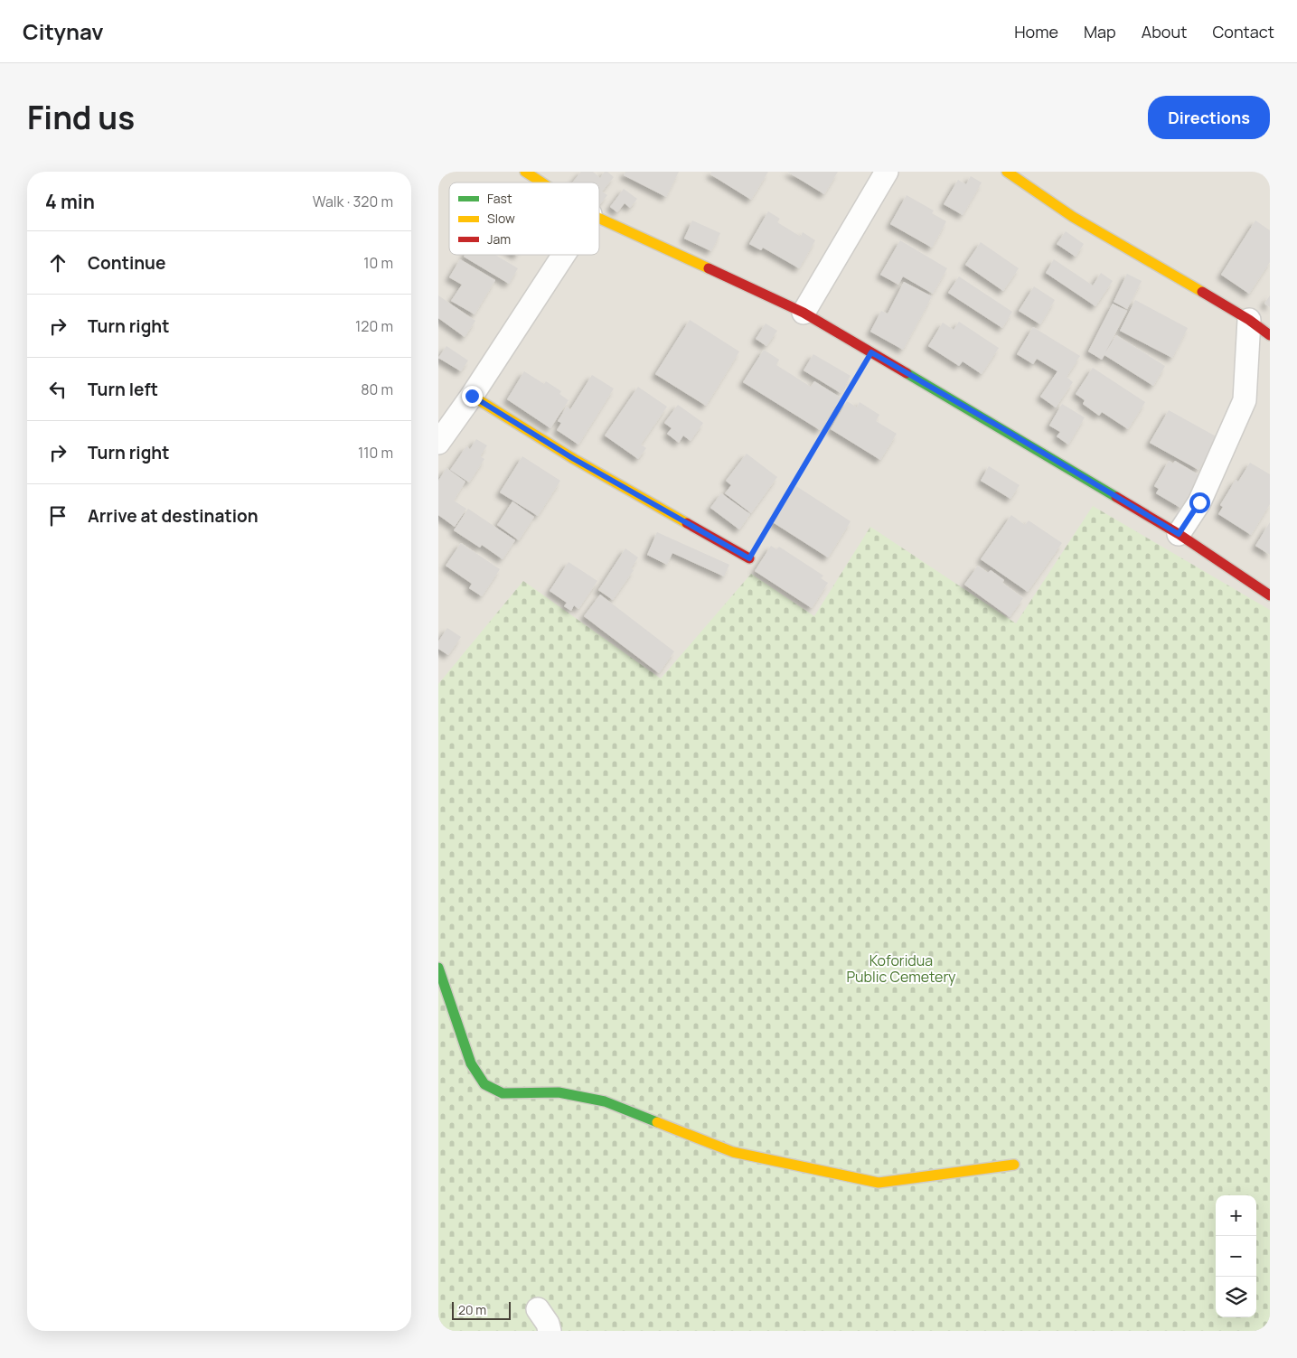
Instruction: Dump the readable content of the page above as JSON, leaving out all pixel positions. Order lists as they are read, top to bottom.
{
  "parks": ["Koforidua Public Cemetery"],
  "legend": ["Fast", "Slow", "Jam"],
  "scale_bar": "20 m",
  "page": {
    "header": "Citynav",
    "nav": [
      "Home",
      "Map",
      "About",
      "Contact"
    ],
    "title": "Find us",
    "buttons": "Directions",
    "heading": ["4 min", "Walk · 320 m"],
    "list": [
      ["Continue", "10 m"],
      ["Turn right", "120 m"],
      ["Turn left", "80 m"],
      ["Turn right", "110 m"],
      "Arrive at destination"
    ],
    "map_buttons": ["+", "−"],
    "scale": "20 m"
  }
}
